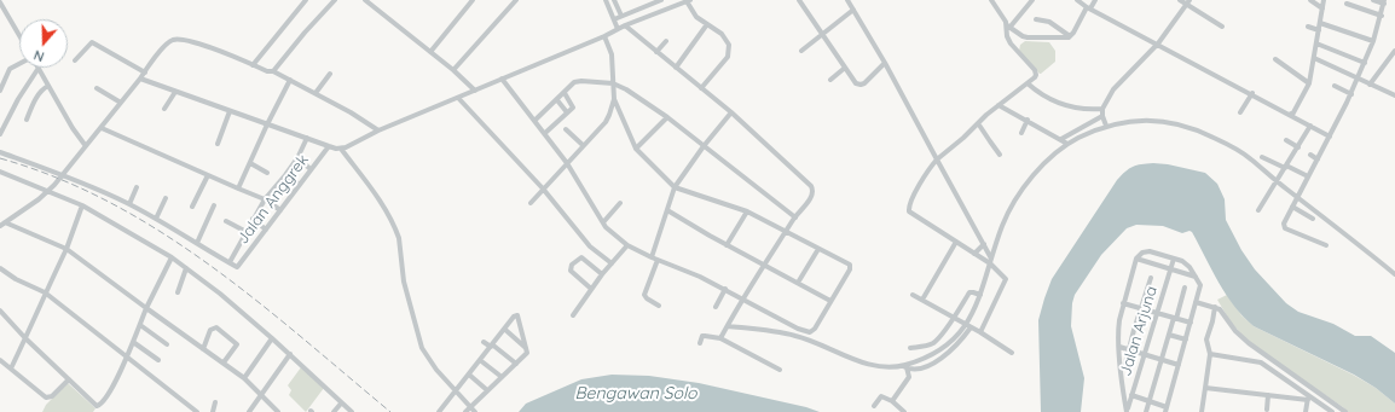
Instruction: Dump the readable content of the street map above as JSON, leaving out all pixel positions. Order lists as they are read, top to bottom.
{
  "streets": {
    "street": ["Jalan Anggrek", "Jalan Arjuna"]
  },
  "water": ["Bengawan Solo"],
  "north": "bottom"
}
